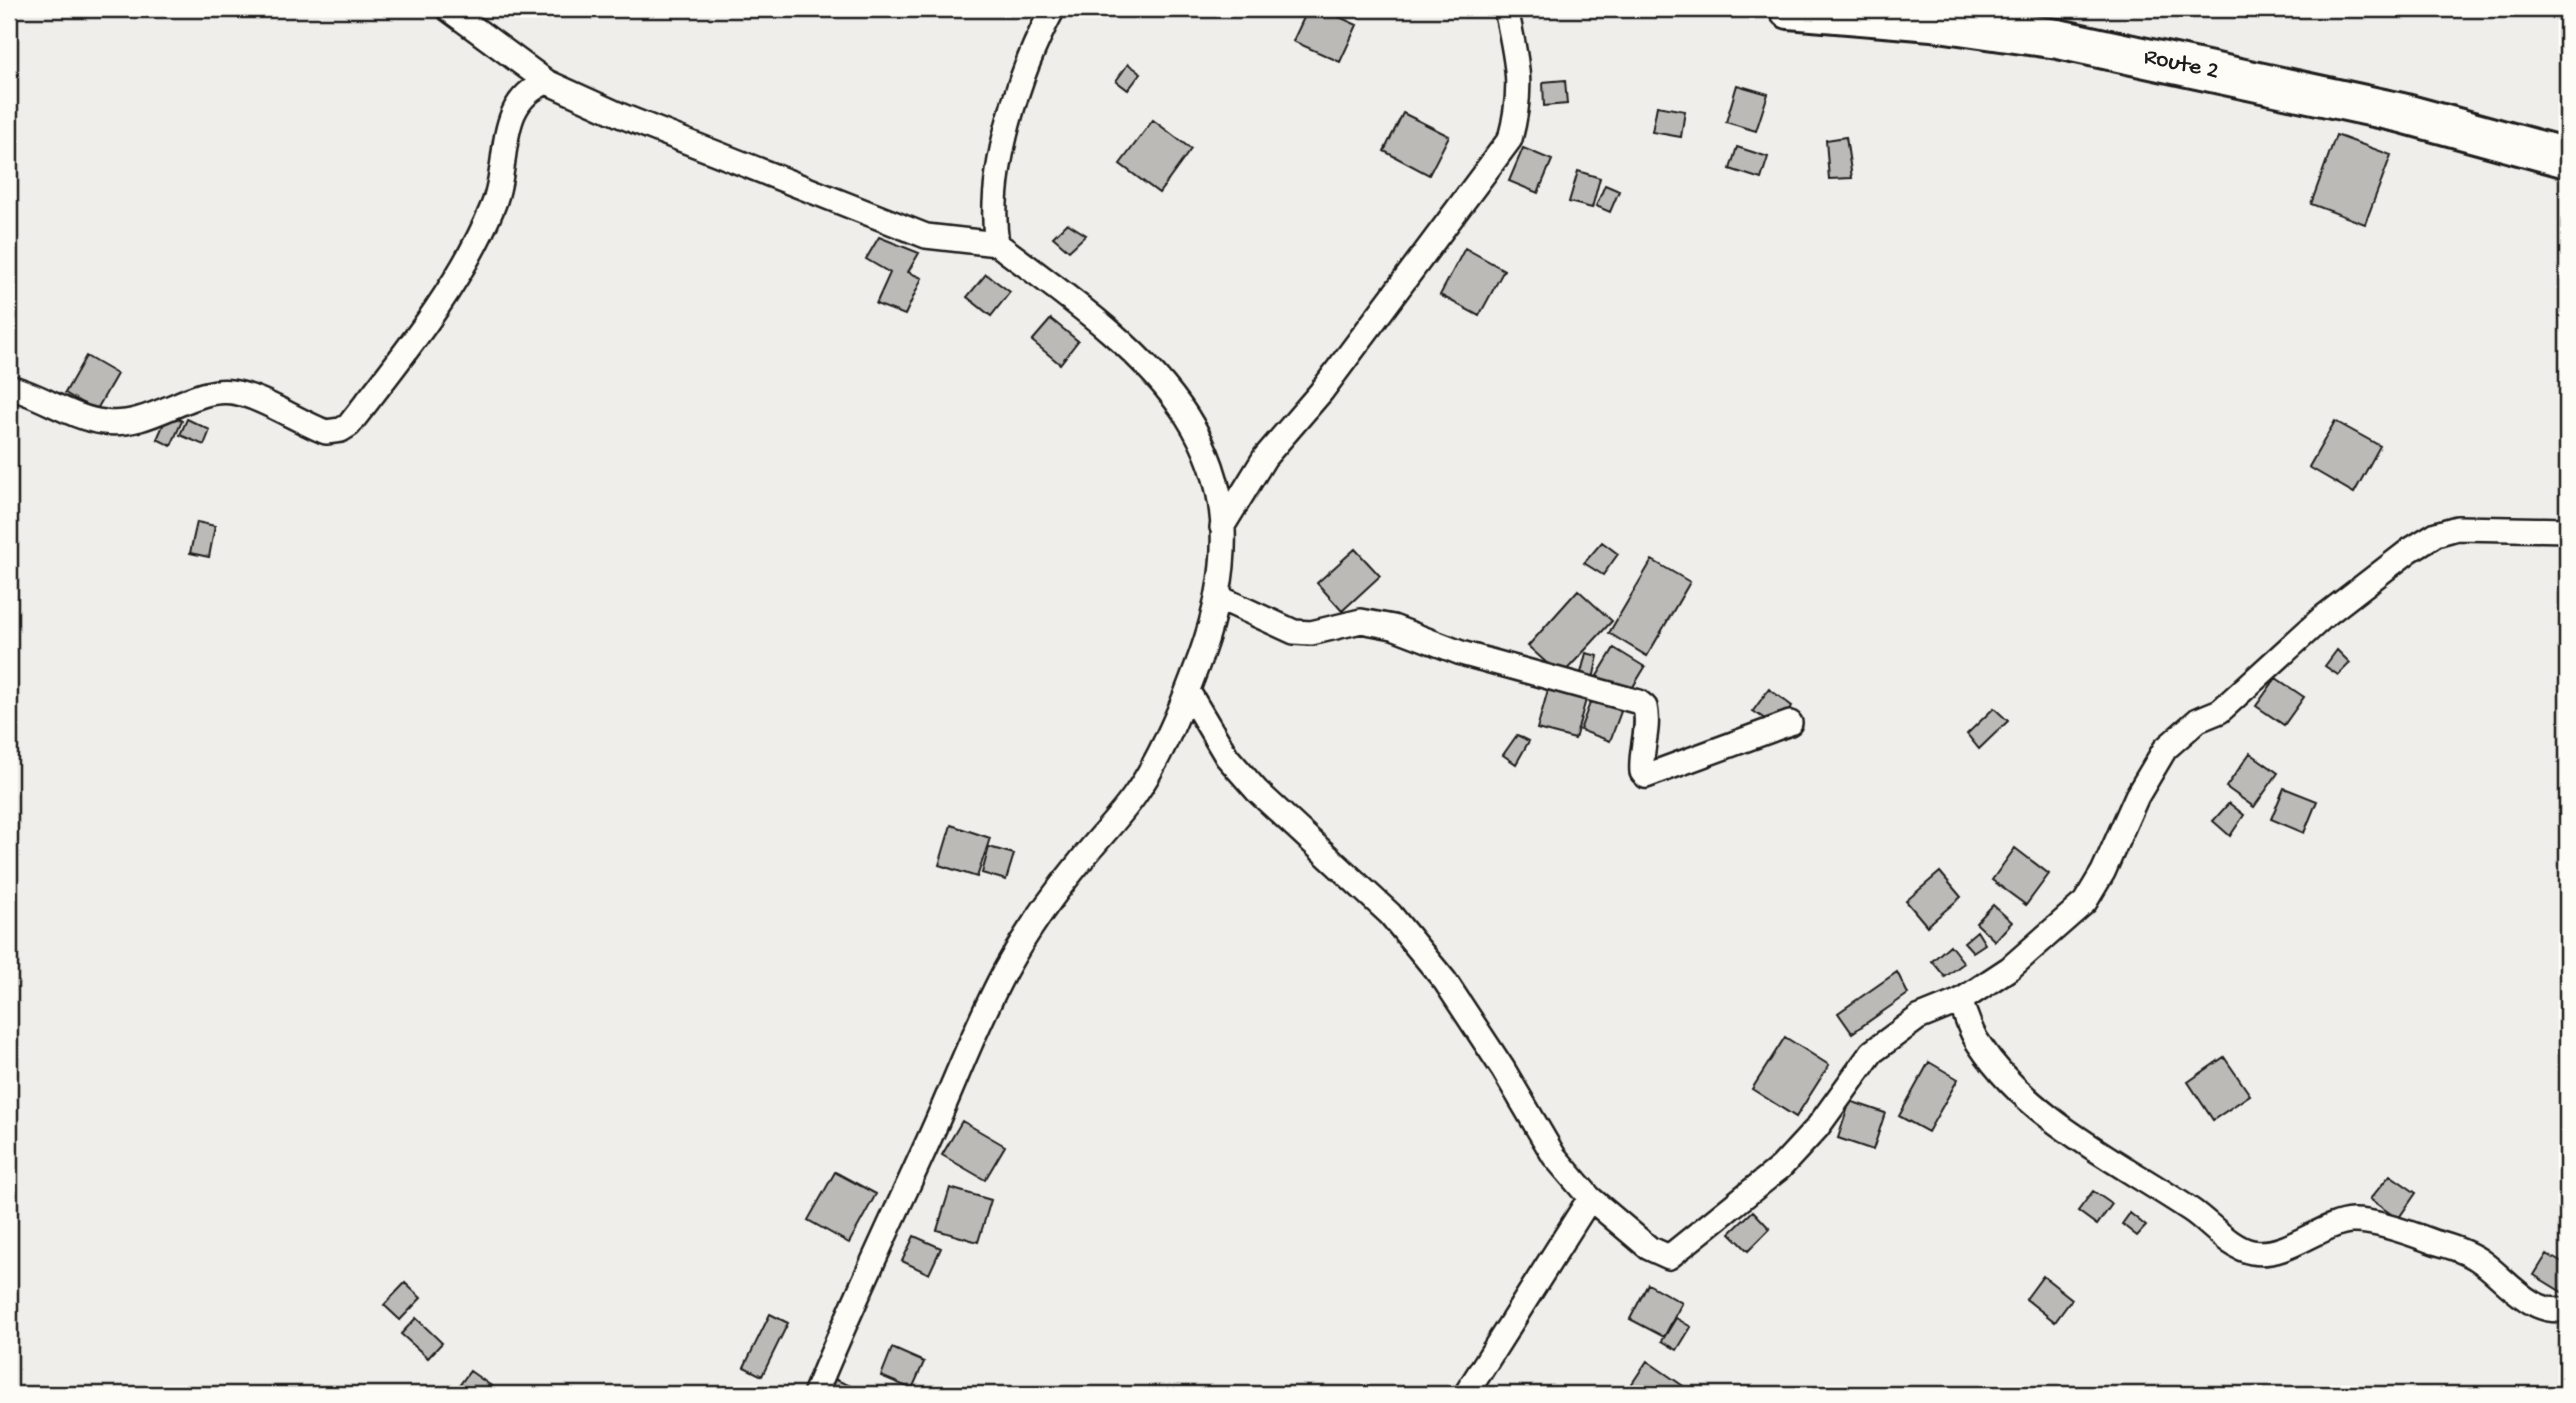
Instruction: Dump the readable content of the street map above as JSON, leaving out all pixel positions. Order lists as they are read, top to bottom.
{
  "streets": {
    "highway": ["Route 2"]
  }
}
